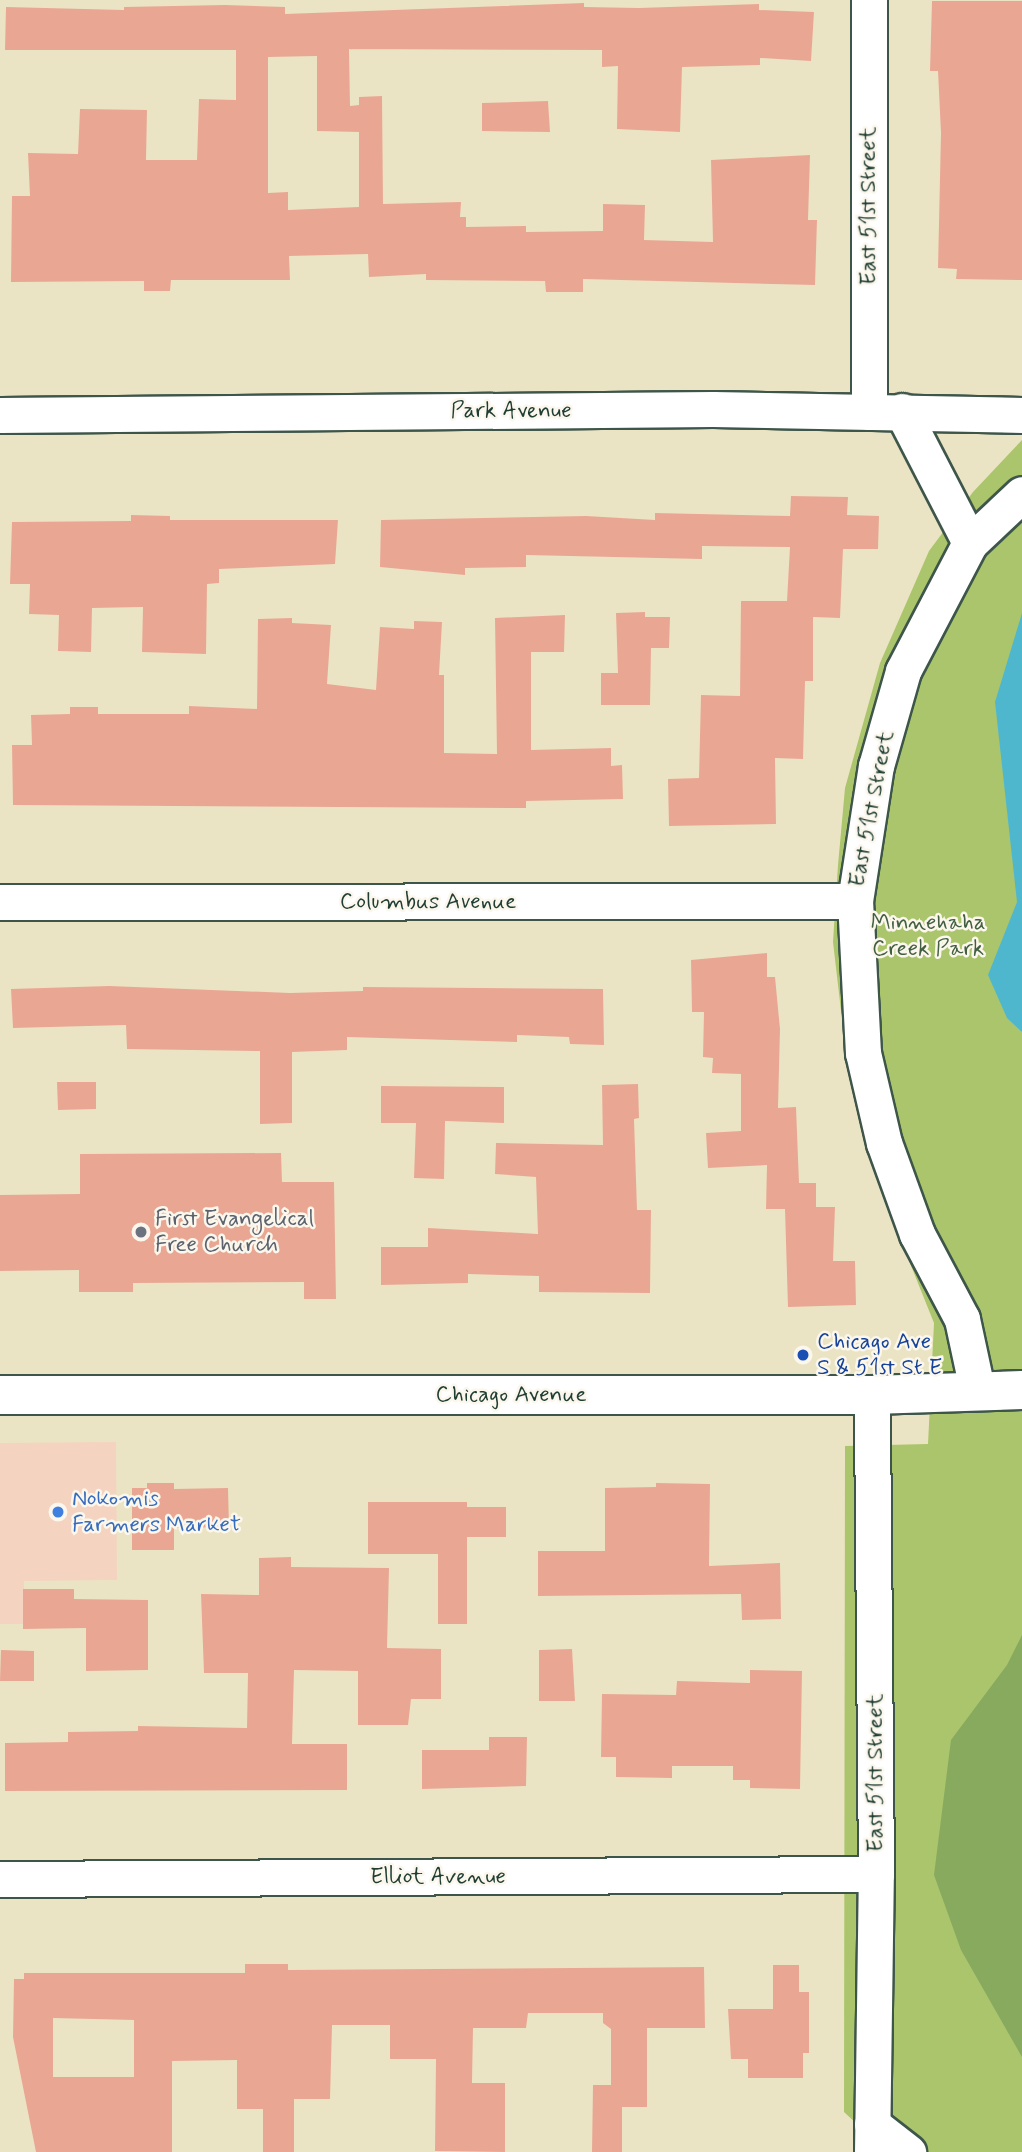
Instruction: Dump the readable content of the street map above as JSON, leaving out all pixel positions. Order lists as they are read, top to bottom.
{
  "streets": {
    "street": [
      "East 51st Street",
      "Park Avenue",
      "Columbus Avenue",
      "Chicago Avenue",
      "Elliot Avenue"
    ]
  },
  "crossings": [
    ["East 51st Street", "Park Avenue"],
    ["East 51st Street", "Columbus Avenue"],
    ["East 51st Street", "Chicago Avenue"],
    ["East 51st Street", "Elliot Avenue"]
  ],
  "parks": ["Minnehaha Creek Park"],
  "places": ["First Evangelical Free Church", "Chicago Ave S & 51st St E", "Nokomis Farmers Market"]
}
